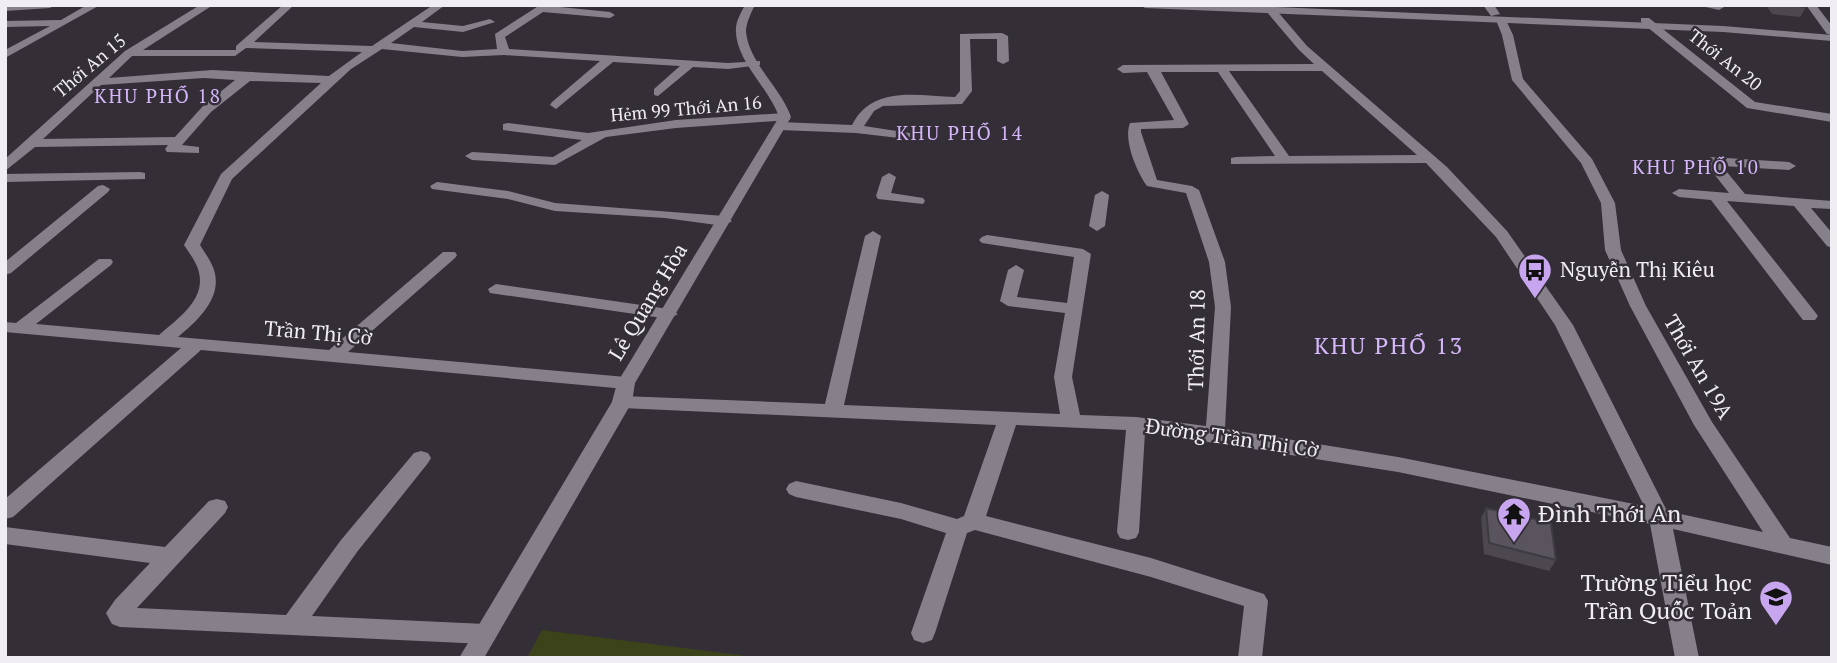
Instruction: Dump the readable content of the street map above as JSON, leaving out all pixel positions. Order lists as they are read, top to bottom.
{
  "streets": {
    "street": [
      "Thới An 20",
      "Thới An 15",
      "Hẻm 99 Thới An 16",
      "Lê Quang Hòa",
      "Trần Thị Cờ",
      "Thới An 18",
      "Thới An 19A",
      "Đường Trần Thị Cờ"
    ]
  },
  "crossings": [
    ["Hẻm 99 Thới An 16", "Lê Quang Hòa"],
    ["Lê Quang Hòa", "Trần Thị Cờ"],
    ["Lê Quang Hòa", "Đường Trần Thị Cờ"],
    ["Trần Thị Cờ", "Đường Trần Thị Cờ"],
    ["Thới An 18", "Đường Trần Thị Cờ"],
    ["Thới An 19A", "Đường Trần Thị Cờ"]
  ],
  "districts": [
    "KHU PHỐ 18",
    "KHU PHỐ 14",
    "KHU PHỐ 10",
    "KHU PHỐ 13"
  ],
  "places": {
    "bus stop": ["Nguyễn Thị Kiêu"],
    "temple": ["Đình Thới An"],
    "school or university": ["Trường Tiểu học Trần Quốc Toản"]
  }
}
